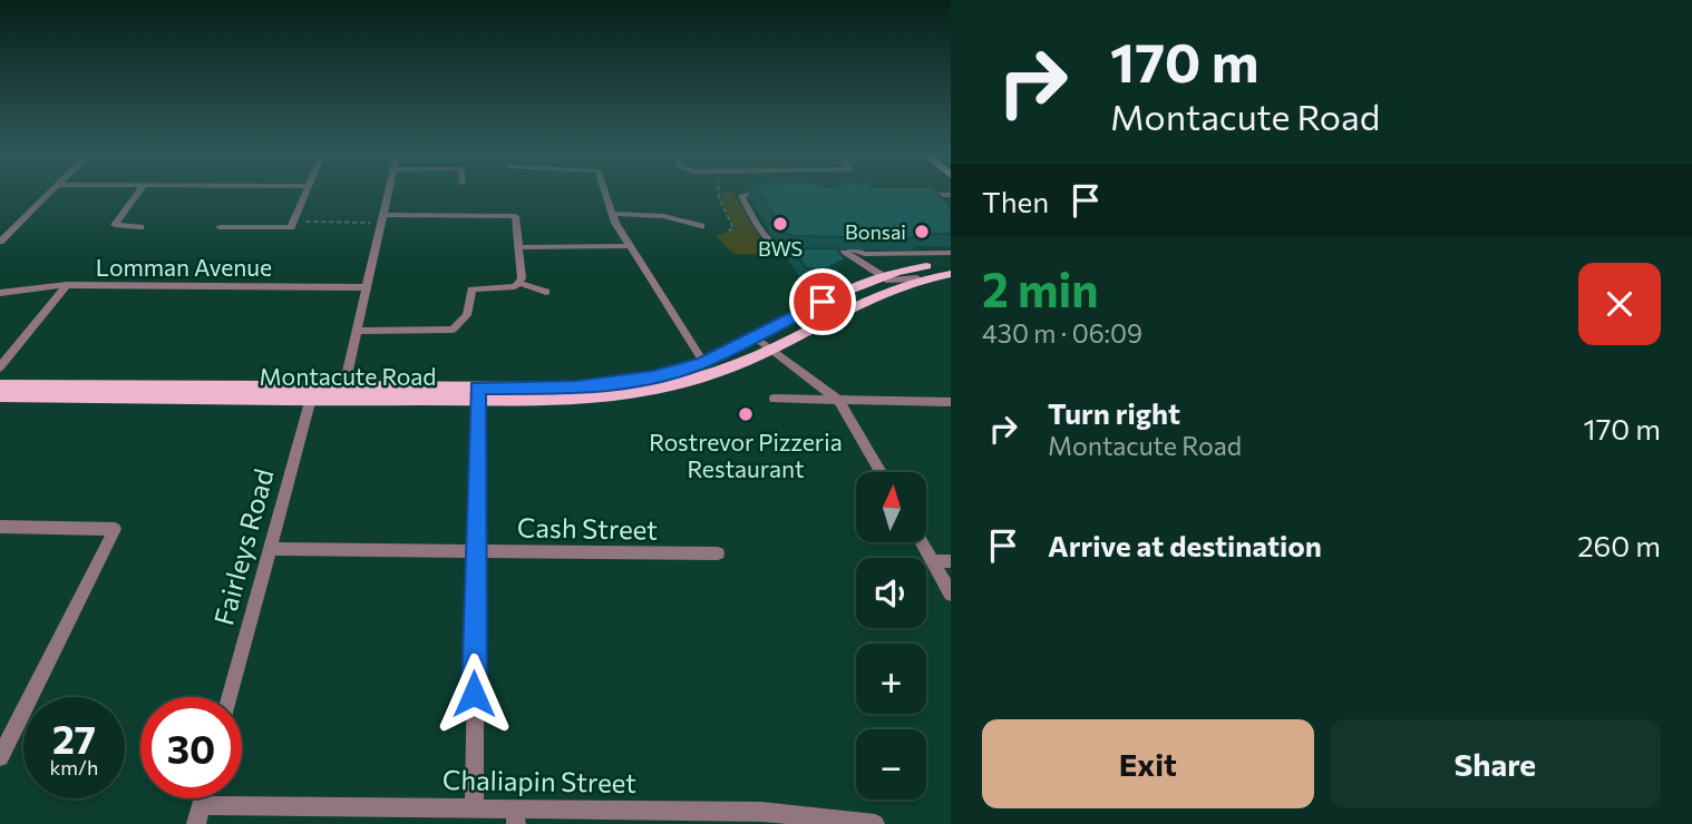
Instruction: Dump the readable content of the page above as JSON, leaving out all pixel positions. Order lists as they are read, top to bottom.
{
  "streets": {
    "main road": ["Montacute Road"],
    "street": [
      "Lomman Avenue",
      "Cash Street",
      "Fairleys Road",
      "Chaliapin Street"
    ]
  },
  "crossings": [
    ["Montacute Road", "Fairleys Road"],
    ["Cash Street", "Fairleys Road"]
  ],
  "places": ["BWS", "Bonsai", "Rostrevor Pizzeria Restaurant"],
  "north": "top",
  "page": {
    "turn": ["170 m", "Montacute Road"],
    "then": "Then",
    "heading": ["2 min", "430 m · 06:09"],
    "list": [
      {
        "name": "Turn right",
        "note": "Montacute Road",
        "value": "170 m"
      },
      {
        "name": "Arrive at destination",
        "value": "260 m"
      }
    ],
    "map_buttons": ["+", "−"],
    "speed": "27 km/h",
    "limit": "30",
    "buttons": ["Exit", "Share"]
  }
}
